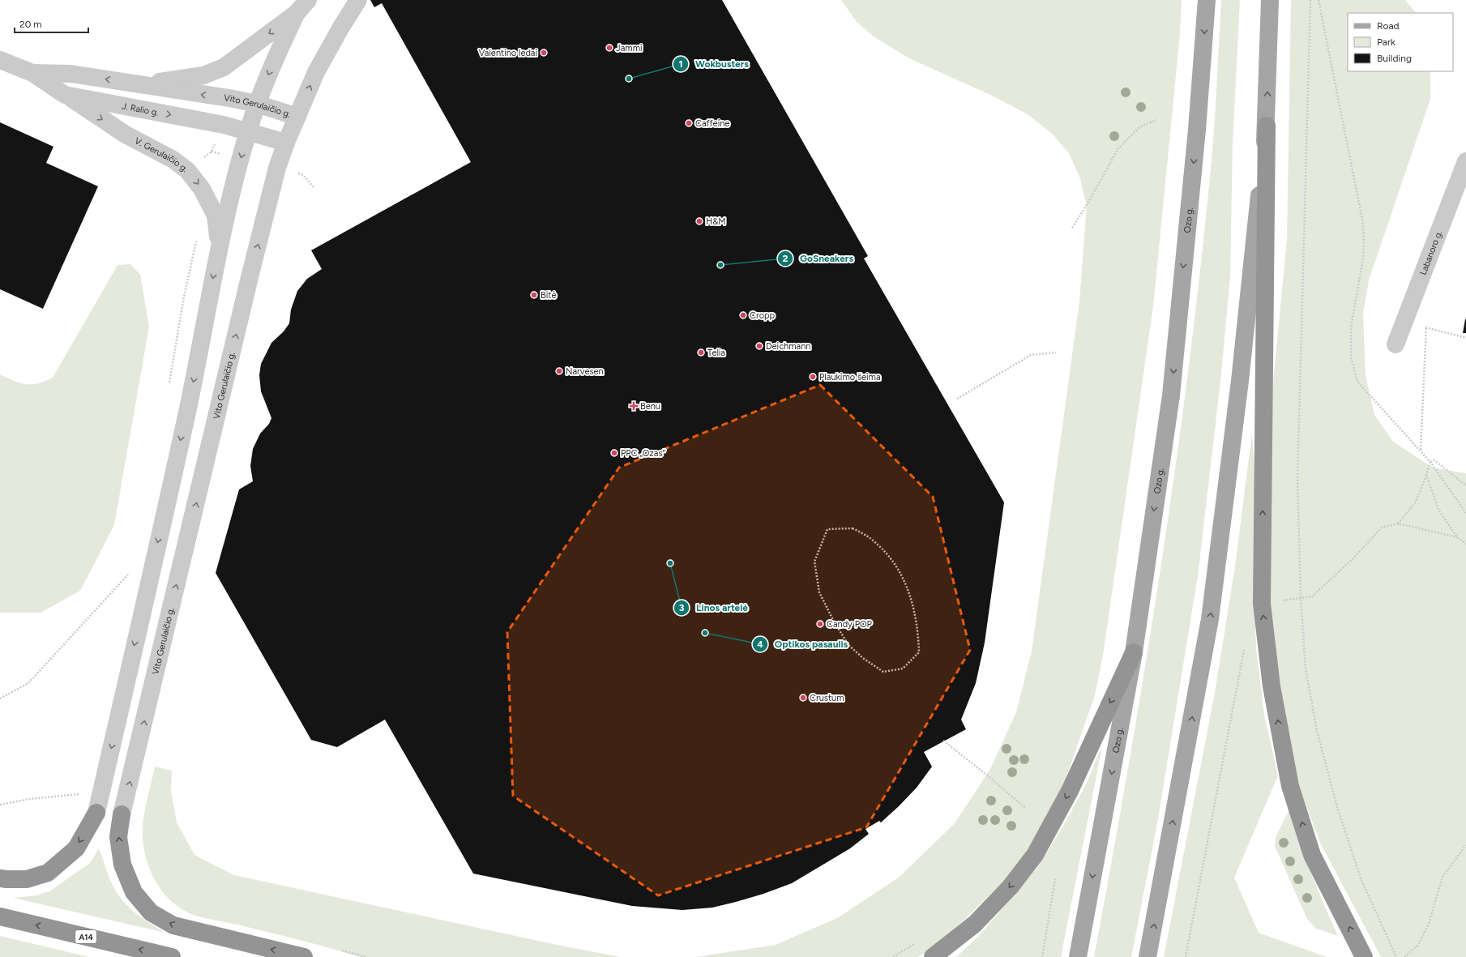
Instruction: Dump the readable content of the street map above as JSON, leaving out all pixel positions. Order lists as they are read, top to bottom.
{
  "streets": {
    "highway": ["A14"],
    "main road": ["Ozo g."],
    "street": [
      "Vito Gerulaičio g.",
      "J. Ralio g.",
      "V. Gerulaičio g.",
      "Labanoro g."
    ]
  },
  "crossings": [
    ["Vito Gerulaičio g.", "J. Ralio g."],
    ["J. Ralio g.", "V. Gerulaičio g."]
  ],
  "one_way": ["V. Gerulaičio g."],
  "places": {
    "other": [
      "Jammi",
      "Valentino ledai",
      "Wokbusters",
      "Caffeine",
      "H&M",
      "GoSneakers",
      "Bitė",
      "Cropp",
      "Deichmann",
      "Telia",
      "Narvesen",
      "Plaukimo šeima",
      "PPC „Ozas“",
      "Linos artelė",
      "Candy POP",
      "Optikos pasaulis",
      "Crustum"
    ],
    "health": ["Benu"]
  },
  "legend": ["Road", "Park", "Building"],
  "scale_bar": "20 m"
}
